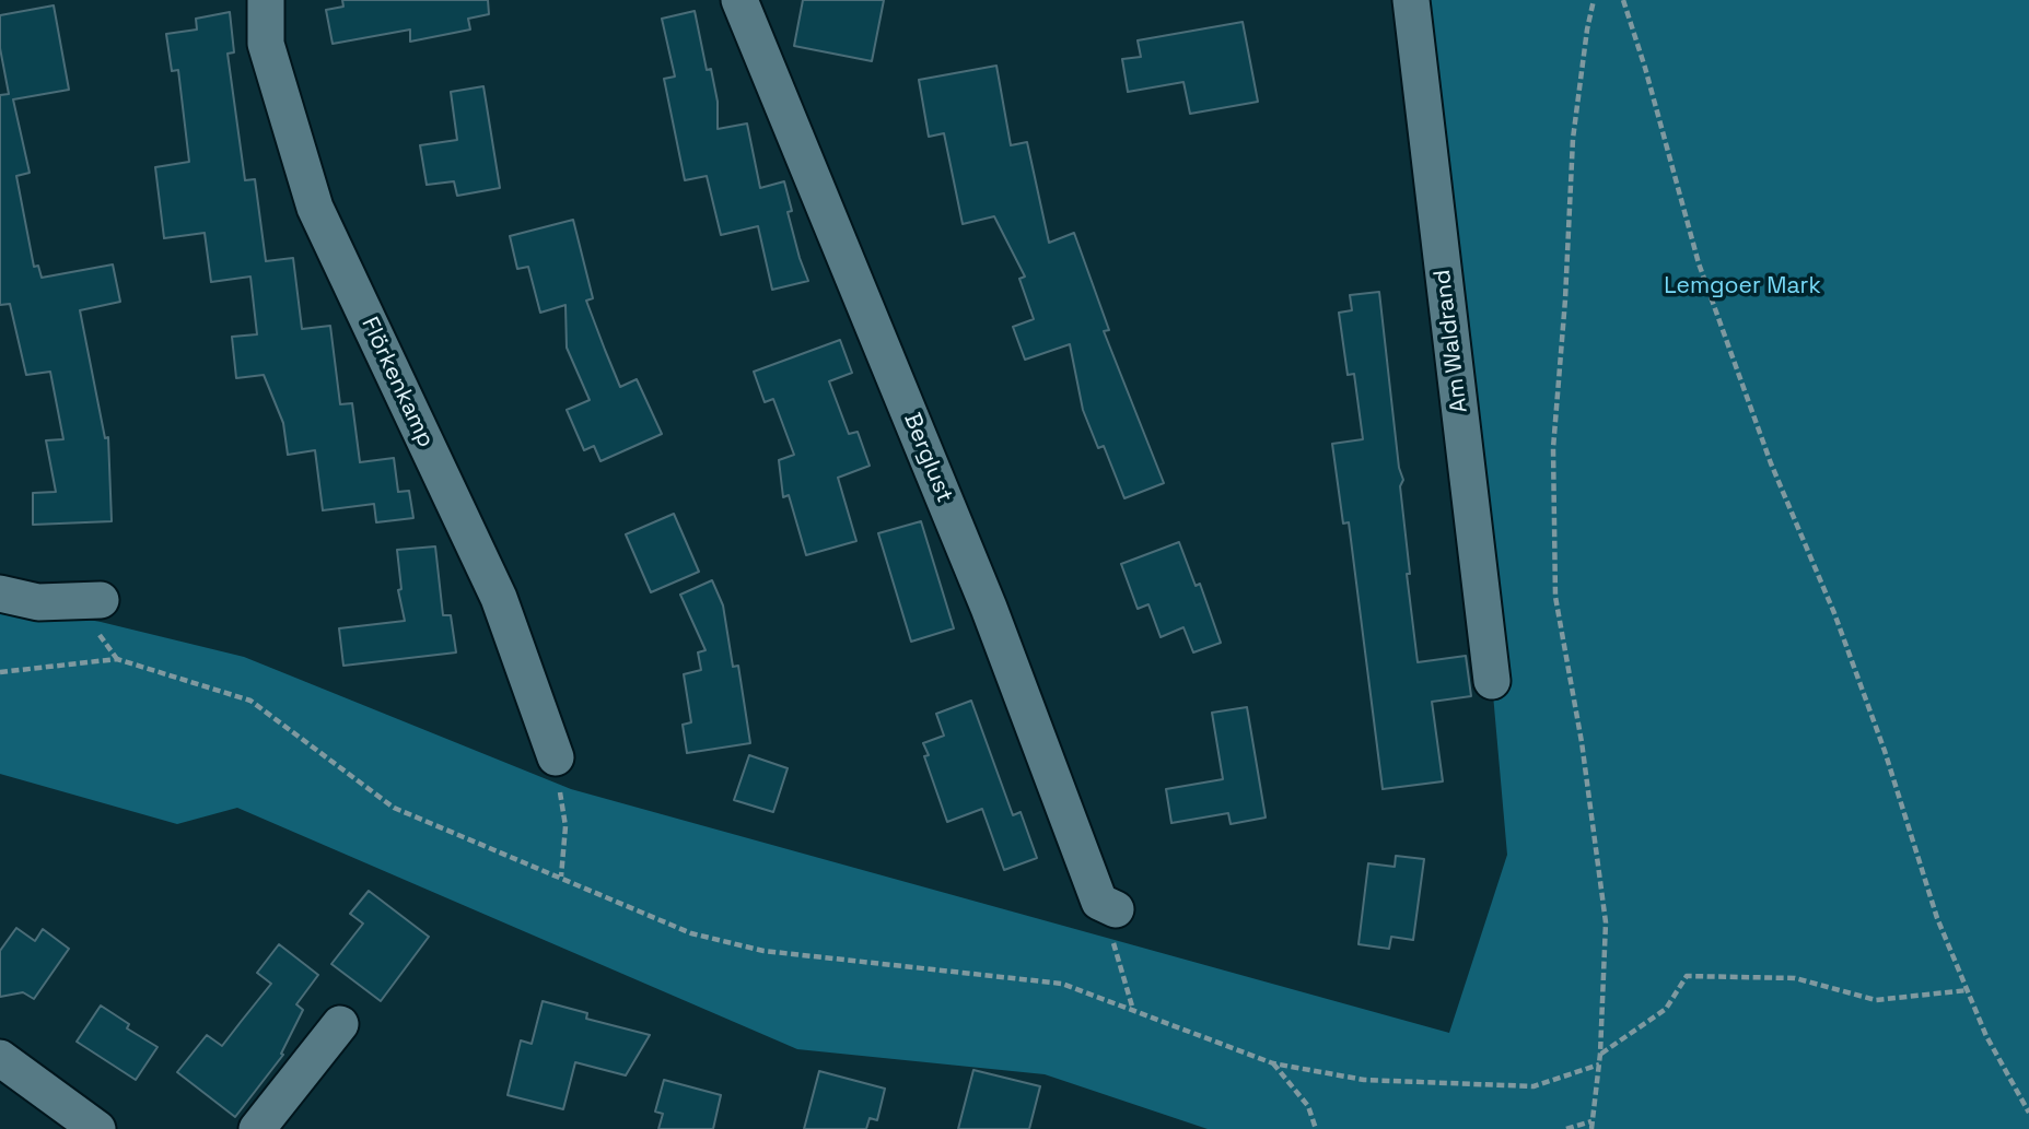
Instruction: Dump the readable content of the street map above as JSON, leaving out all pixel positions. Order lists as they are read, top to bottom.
{
  "streets": {
    "street": ["Am Waldrand", "Flörkenkamp", "Berglust"]
  },
  "parks": ["Lemgoer Mark"]
}
